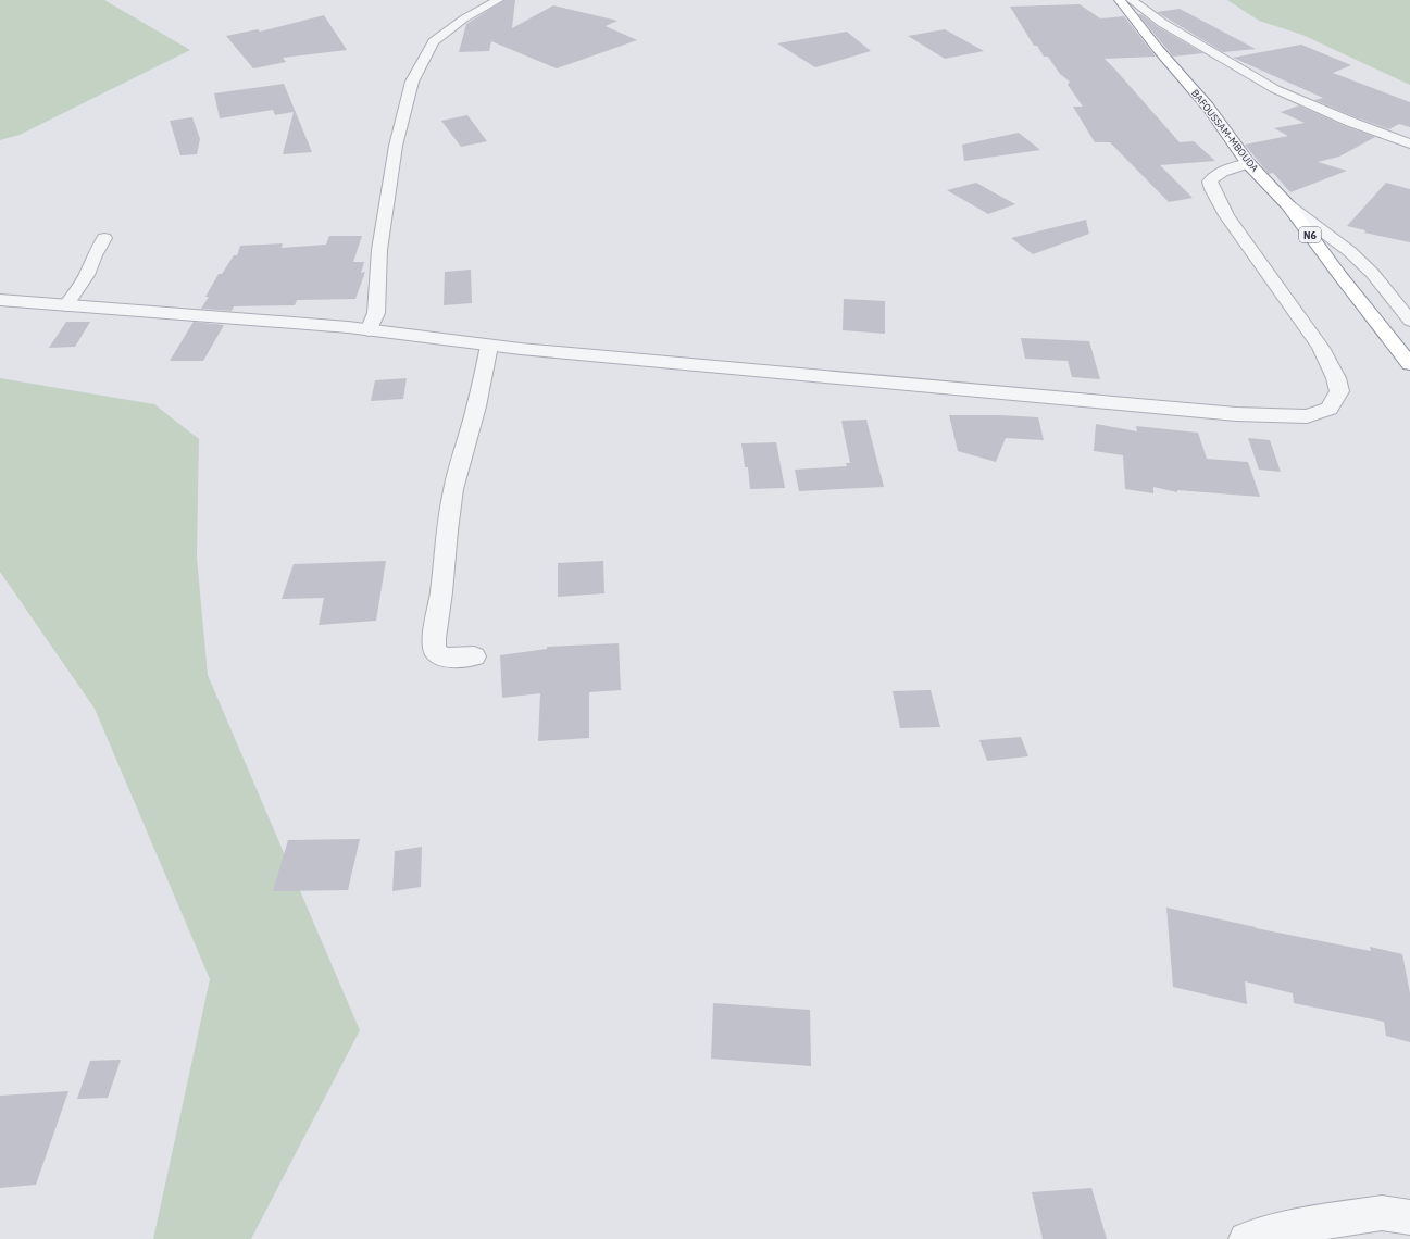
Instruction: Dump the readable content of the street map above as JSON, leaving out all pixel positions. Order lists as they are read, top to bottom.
{
  "streets": {
    "highway": ["BAFOUSSAM-MBOUDA", "N6"]
  }
}
